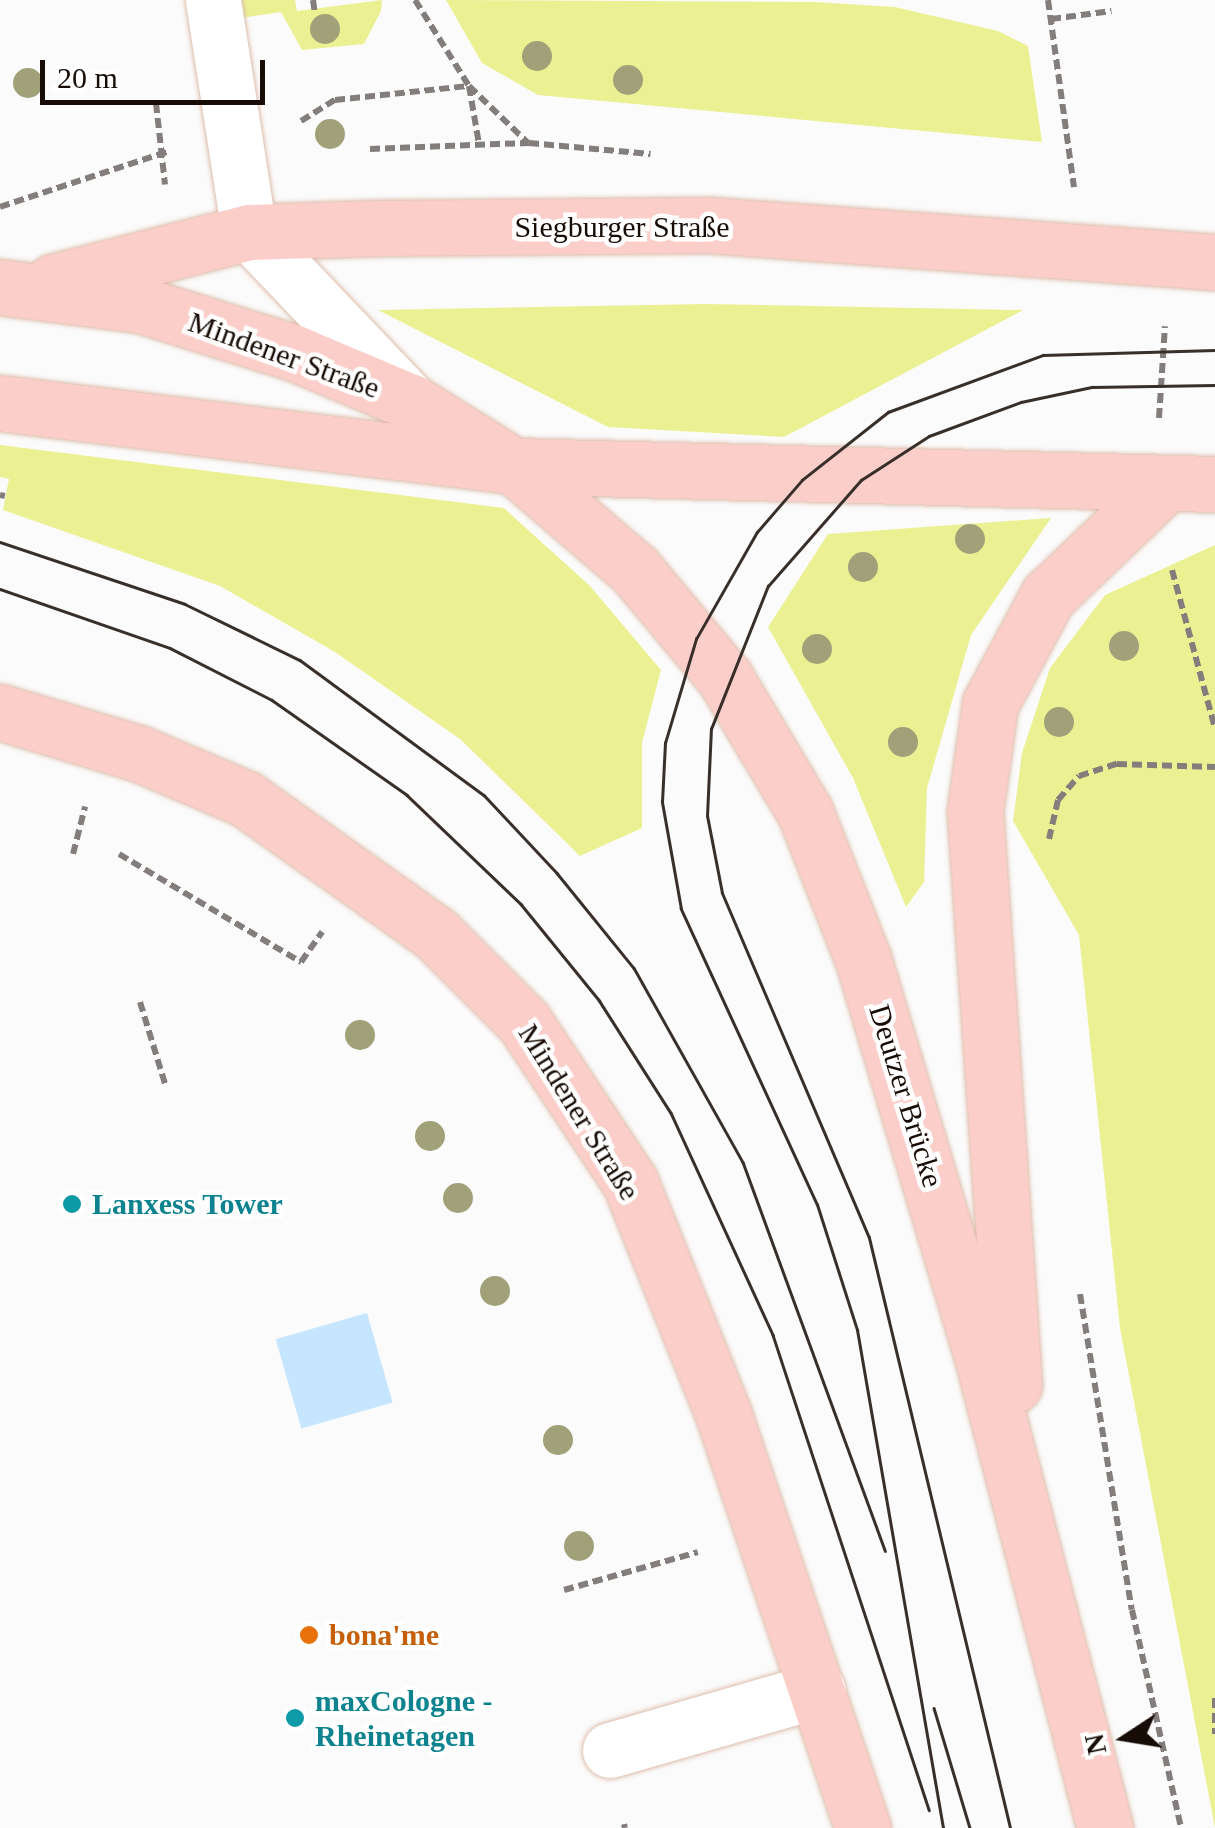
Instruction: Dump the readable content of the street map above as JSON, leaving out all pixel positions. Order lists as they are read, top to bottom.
{
  "streets": {
    "main road": ["Siegburger Straße", "Mindener Straße", "Deutzer Brücke"]
  },
  "crossings": [
    ["Siegburger Straße", "Mindener Straße"],
    ["Mindener Straße", "Deutzer Brücke"]
  ],
  "places": ["Lanxess Tower", "bona'me", "maxCologne - Rheinetagen"],
  "scale_bar": "20 m",
  "north": "left"
}
